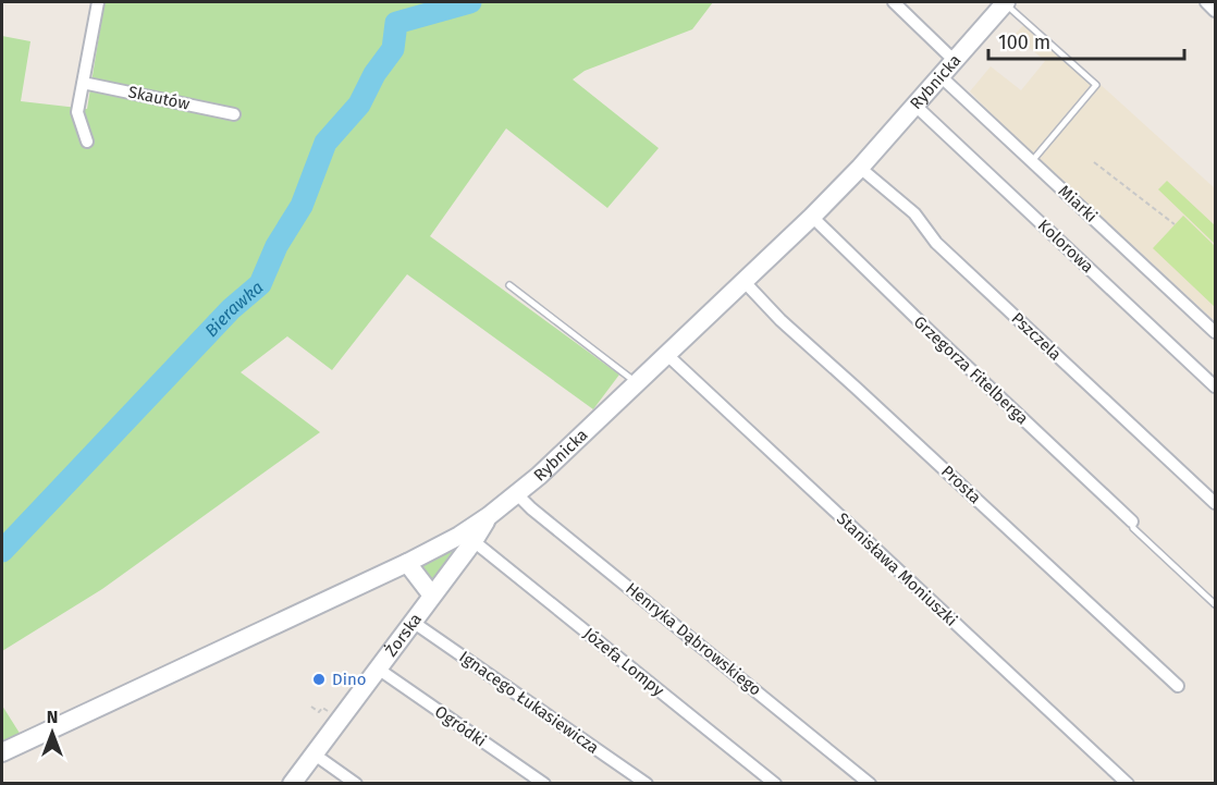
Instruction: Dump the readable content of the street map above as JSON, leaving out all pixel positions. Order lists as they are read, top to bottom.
{
  "streets": {
    "main road": ["Rybnicka", "Żorska"],
    "street": [
      "Skautów",
      "Miarki",
      "Kolorowa",
      "Pszczela",
      "Grzegorza Fitelberga",
      "Prosta",
      "Stanisława Moniuszki",
      "Henryka Dąbrowskiego",
      "Józefa Lompy",
      "Ignacego Łukasiewicza",
      "Ogródki"
    ]
  },
  "crossings": [
    ["Rybnicka", "Miarki"],
    ["Rybnicka", "Kolorowa"],
    ["Rybnicka", "Pszczela"],
    ["Rybnicka", "Grzegorza Fitelberga"],
    ["Rybnicka", "Prosta"],
    ["Rybnicka", "Stanisława Moniuszki"],
    ["Rybnicka", "Żorska"],
    ["Rybnicka", "Henryka Dąbrowskiego"],
    ["Żorska", "Józefa Lompy"],
    ["Żorska", "Ignacego Łukasiewicza"],
    ["Żorska", "Ogródki"]
  ],
  "water": ["Bierawka"],
  "places": ["Dino"],
  "scale_bar": "100 m",
  "north": "top"
}
